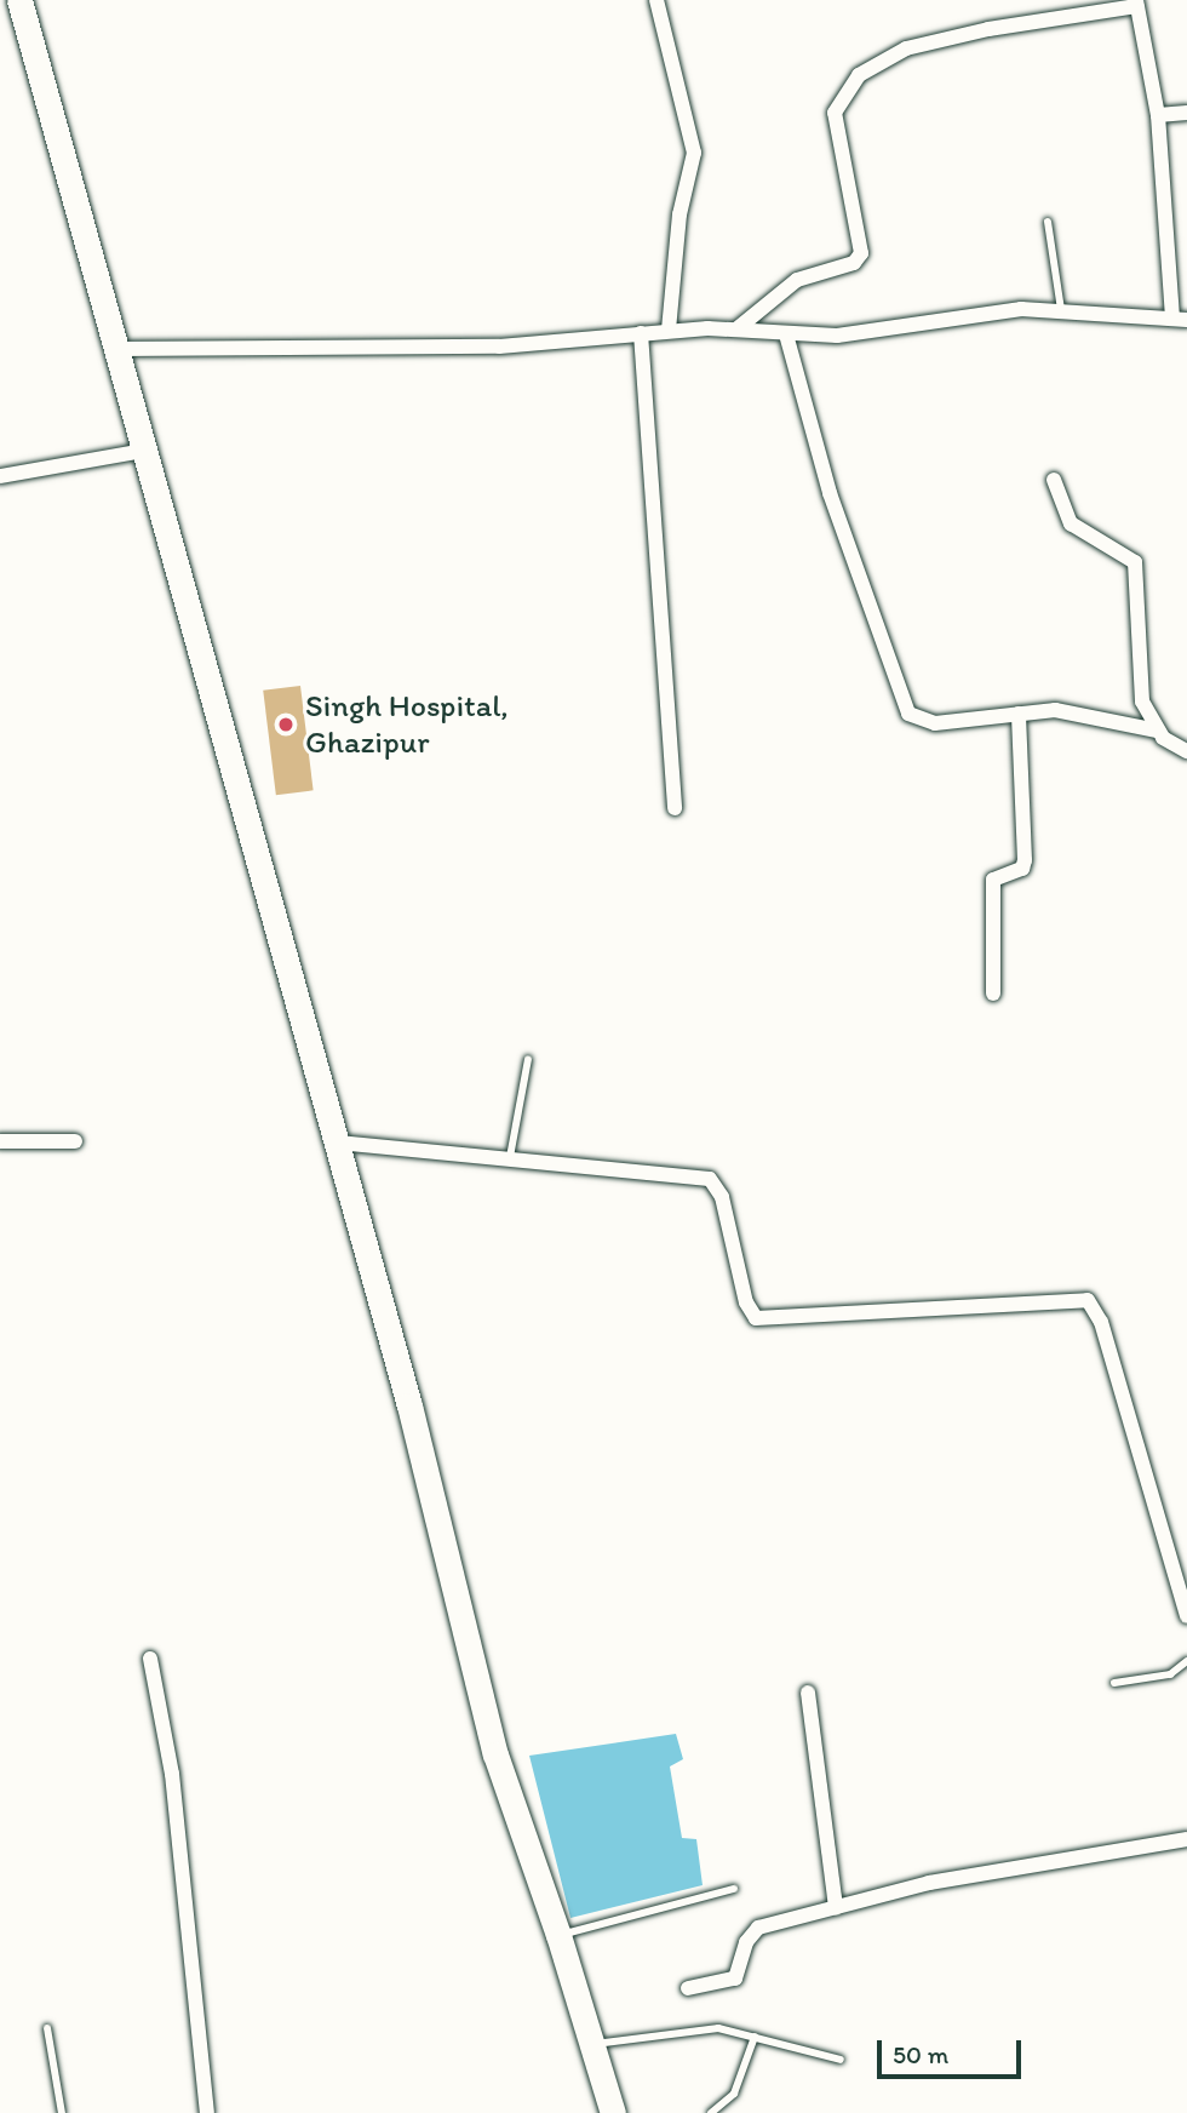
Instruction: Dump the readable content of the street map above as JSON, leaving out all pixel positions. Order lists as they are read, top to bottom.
{
  "places": ["Singh Hospital, Ghazipur"],
  "scale_bar": "50 m"
}
